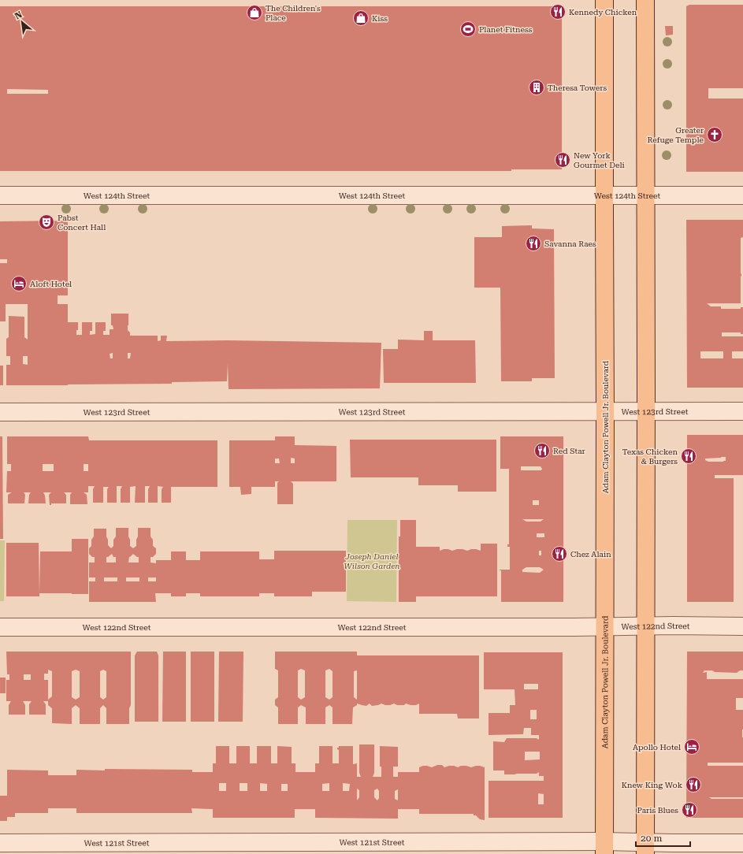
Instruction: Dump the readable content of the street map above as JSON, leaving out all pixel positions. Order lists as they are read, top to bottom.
{
  "streets": {
    "main road": ["Adam Clayton Powell Jr. Boulevard"],
    "street": [
      "West 124th Street",
      "West 123rd Street",
      "West 122nd Street",
      "West 121st Street"
    ]
  },
  "crossings": [
    ["West 124th Street", "Adam Clayton Powell Jr. Boulevard"],
    ["West 123rd Street", "Adam Clayton Powell Jr. Boulevard"],
    ["Adam Clayton Powell Jr. Boulevard", "West 122nd Street"],
    ["Adam Clayton Powell Jr. Boulevard", "West 121st Street"]
  ],
  "parks": ["Joseph Daniel Wilson Garden"],
  "places": {
    "restaurant": [
      "Kennedy Chicken",
      "New York Gourmet Deli",
      "Savanna Raes",
      "Red Star",
      "Texas Chicken & Burgers",
      "Chez Alain",
      "Knew King Wok",
      "Paris Blues"
    ],
    "shop": ["The Children's Place", "Kiss"],
    "sports": ["Planet Fitness"],
    "building": ["Theresa Towers"],
    "church": ["Greater Refuge Temple"],
    "theatre": ["Pabst Concert Hall"],
    "hotel": ["Aloft Hotel", "Apollo Hotel"]
  },
  "scale_bar": "20 m",
  "north": "top left"
}
